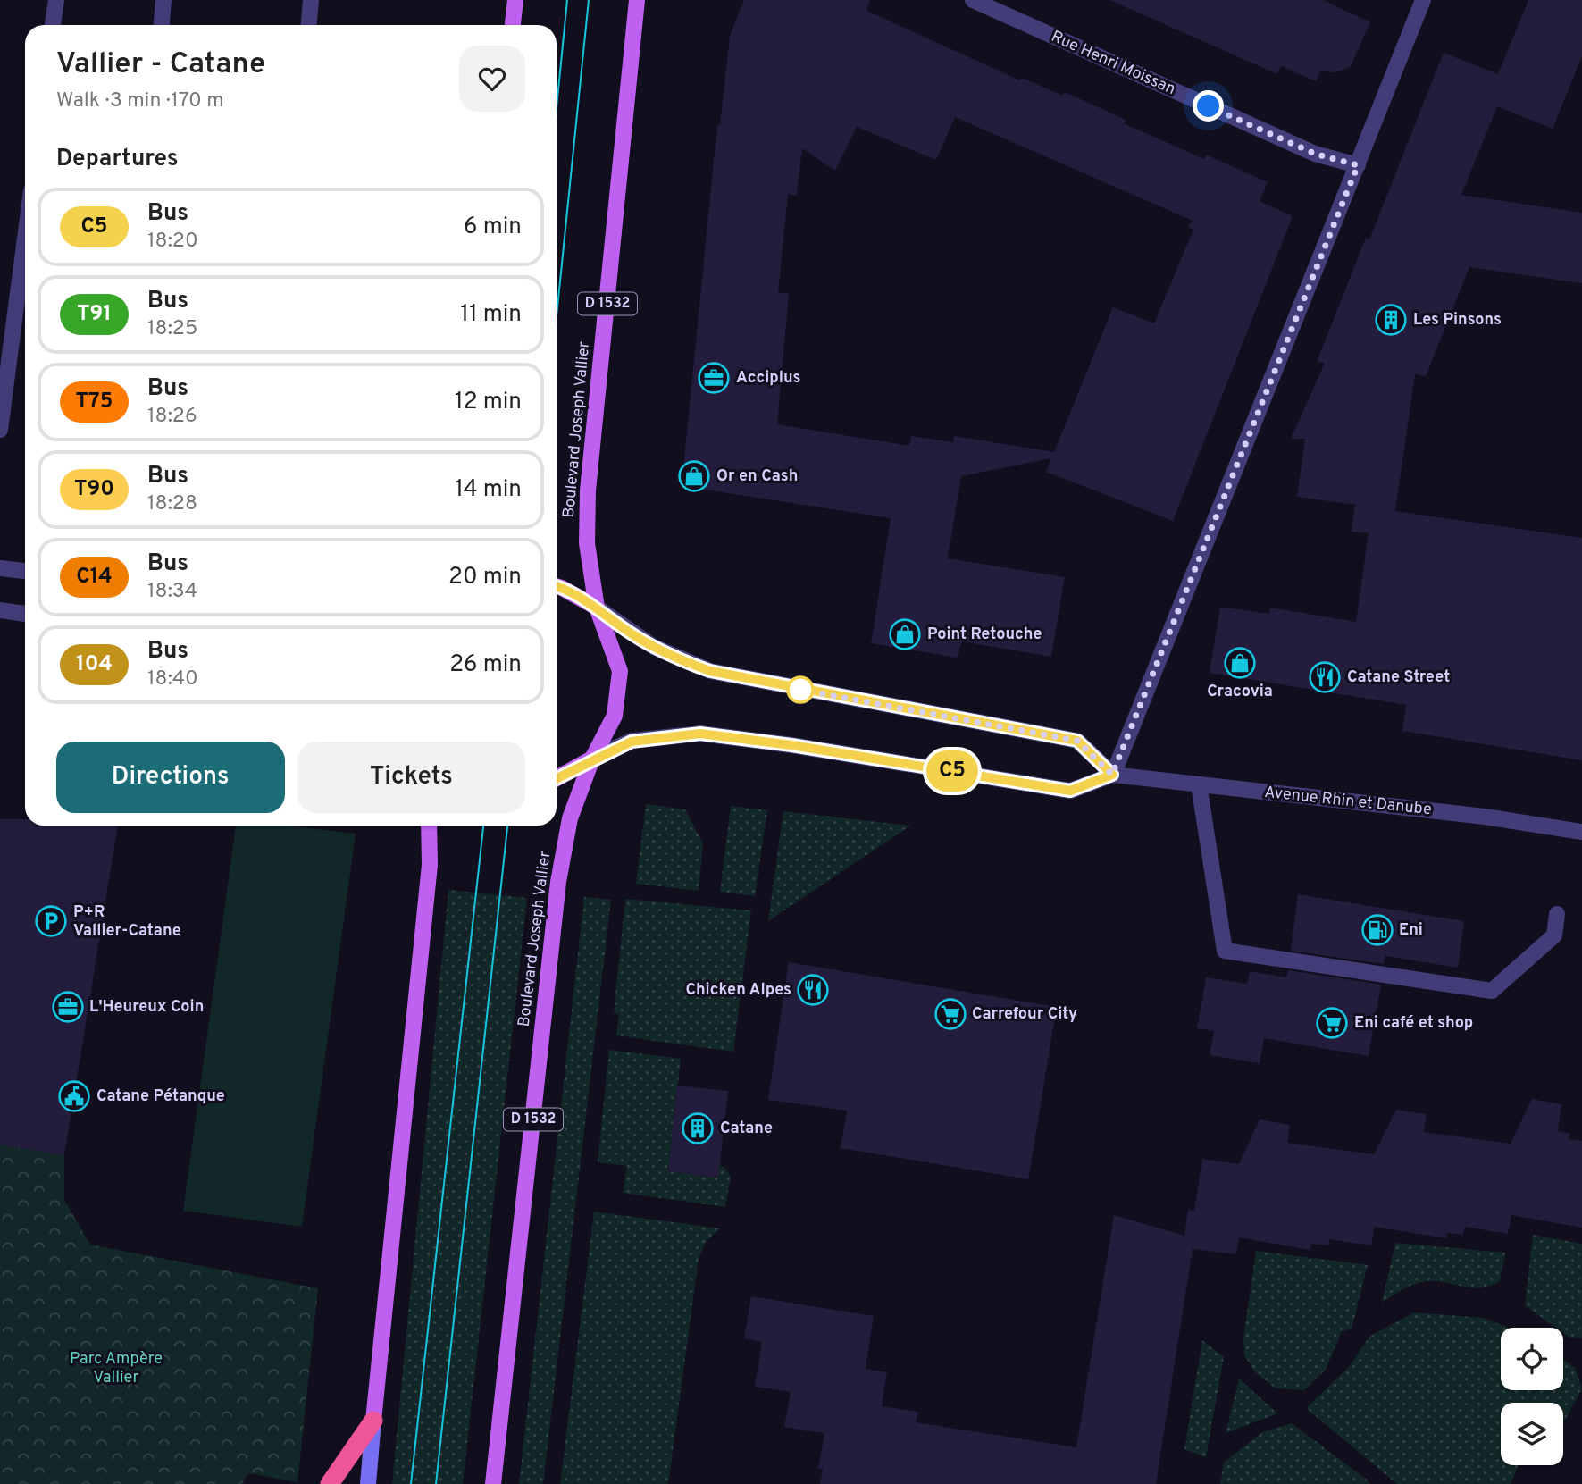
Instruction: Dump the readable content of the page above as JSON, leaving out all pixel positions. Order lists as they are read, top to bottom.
{
  "streets": {
    "main road": ["D 1532", "Boulevard Joseph Vallier"],
    "street": ["Rue Henri Moissan", "Avenue Rhin et Danube"]
  },
  "crossings": [
    ["Boulevard Joseph Vallier", "Avenue Rhin et Danube"]
  ],
  "parks": ["Parc Ampère Vallier"],
  "places": {
    "building": ["Les Pinsons", "Catane"],
    "office": ["Acciplus", "L'Heureux Coin"],
    "shop": ["Or en Cash", "Point Retouche", "Cracovia"],
    "restaurant": ["Catane Street", "Chicken Alpes"],
    "parking": ["P+R Vallier-Catane"],
    "fuel station": ["Eni"],
    "supermarket": ["Carrefour City", "Eni café et shop"],
    "public building": ["Catane Pétanque"]
  },
  "lines": ["bus line C5"],
  "page": {
    "on_map": "C5",
    "heading": [
      ["Vallier - Catane", "Walk · 3 min · 170 m"],
      "Departures"
    ],
    "list": [
      {
        "mark": "C5",
        "name": "Bus",
        "note": "18:20",
        "value": "6 min"
      },
      {
        "mark": "T91",
        "name": "Bus",
        "note": "18:25",
        "value": "11 min"
      },
      {
        "mark": "T75",
        "name": "Bus",
        "note": "18:26",
        "value": "12 min"
      },
      {
        "mark": "T90",
        "name": "Bus",
        "note": "18:28",
        "value": "14 min"
      },
      {
        "mark": "C14",
        "name": "Bus",
        "note": "18:34",
        "value": "20 min"
      },
      {
        "mark": "104",
        "name": "Bus",
        "note": "18:40",
        "value": "26 min"
      }
    ],
    "buttons": ["Directions", "Tickets"]
  }
}
